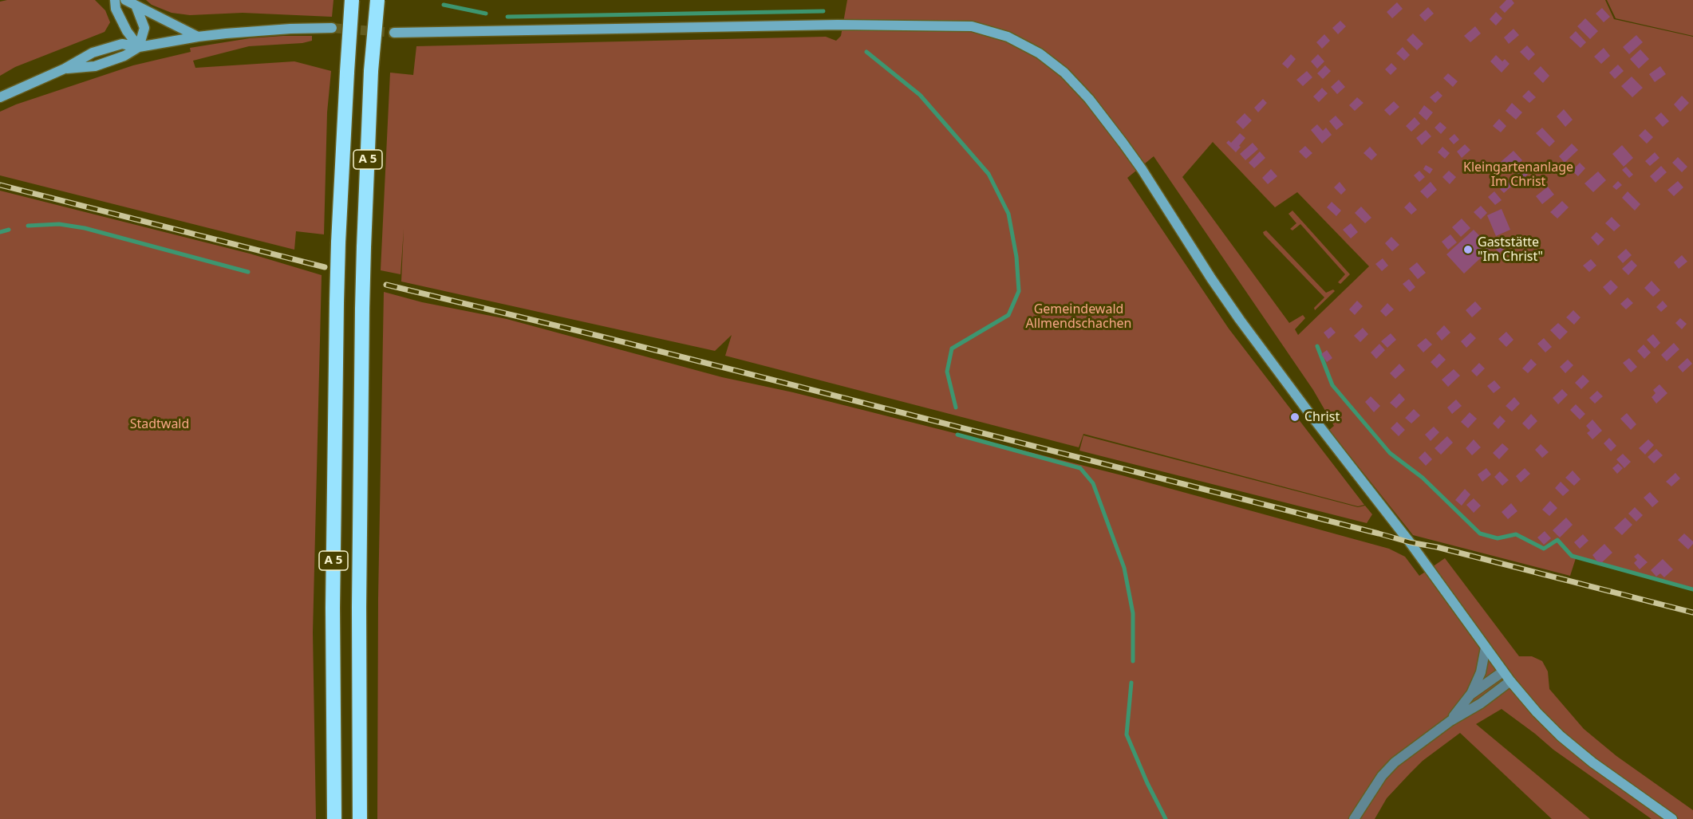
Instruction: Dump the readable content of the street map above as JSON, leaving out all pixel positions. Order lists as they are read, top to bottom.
{
  "streets": {
    "highway": ["A 5"]
  },
  "parks": ["Kleingartenanlage Im Christ", "Gemeindewald Allmendschachen", "Stadtwald"],
  "places": ["Gaststätte \"Im Christ\"", "Christ"]
}
